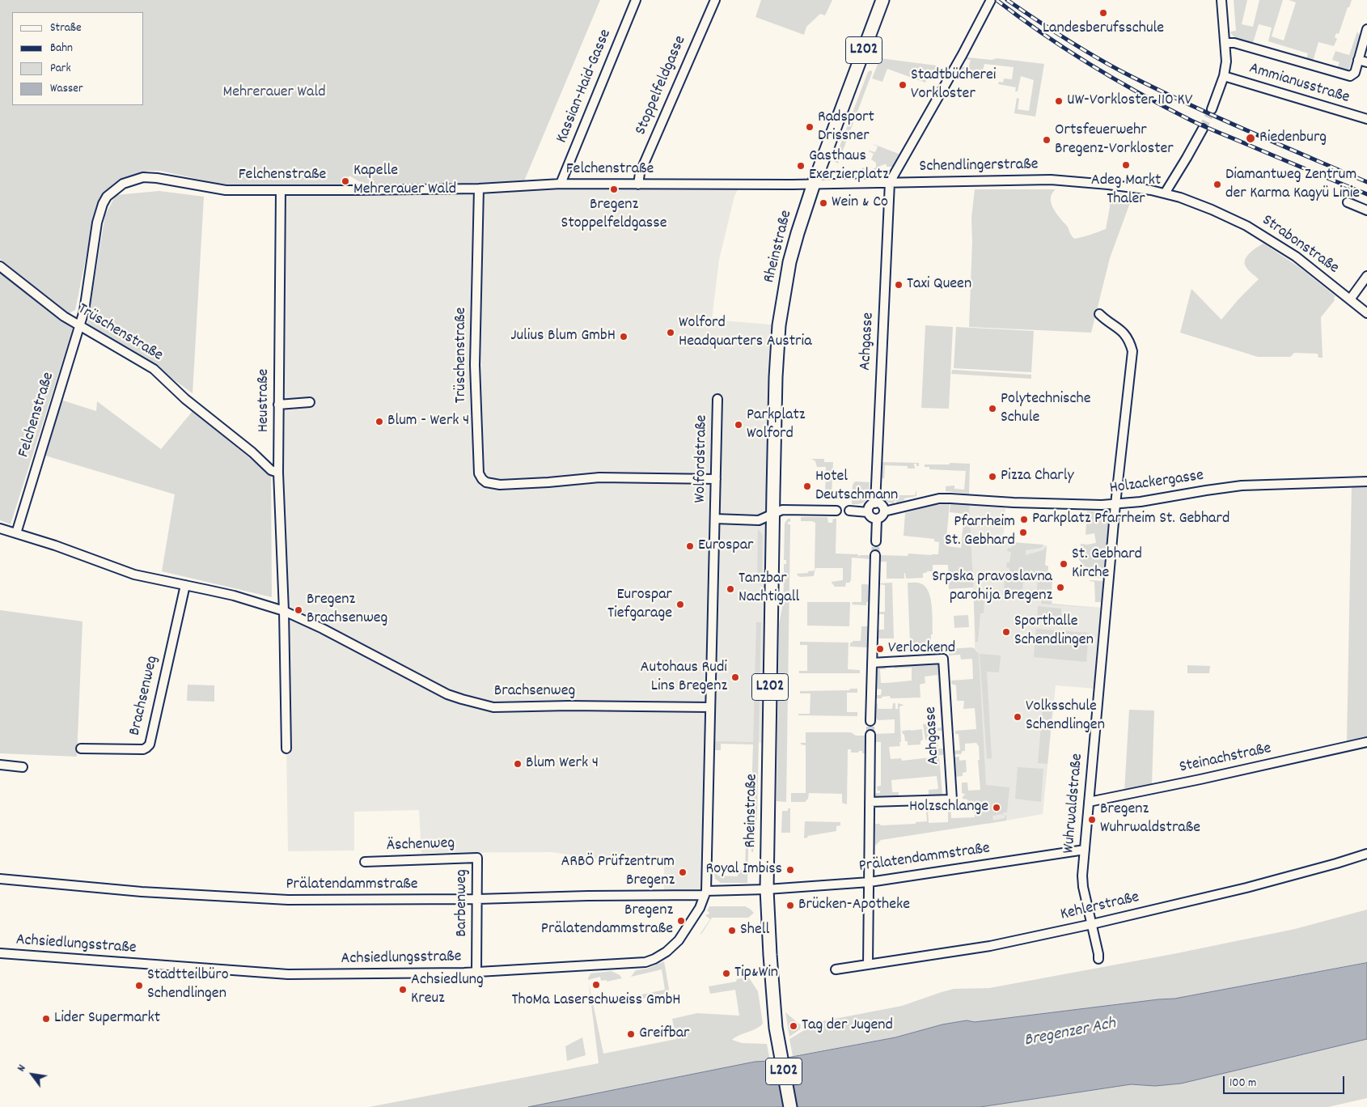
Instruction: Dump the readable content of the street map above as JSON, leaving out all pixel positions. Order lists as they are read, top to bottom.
{
  "streets": {
    "main road": ["L202", "Rheinstraße"],
    "street": [
      "Ammianusstraße",
      "Stoppelfeldgasse",
      "Kassian-Haid-Gasse",
      "Schendlingerstraße",
      "Felchenstraße",
      "Strabonstraße",
      "Trüschenstraße",
      "Achgasse",
      "Heustraße",
      "Wolfordstraße",
      "Holzackergasse",
      "Brachsenweg",
      "Steinachstraße",
      "Wuhrwaldstraße",
      "Äschenweg",
      "Prälatendammstraße",
      "Barbenweg",
      "Kehlerstraße",
      "Achsiedlungsstraße"
    ]
  },
  "crossings": [
    ["Stoppelfeldgasse", "Felchenstraße"],
    ["Kassian-Haid-Gasse", "Felchenstraße"],
    ["Schendlingerstraße", "Felchenstraße"],
    ["Schendlingerstraße", "Strabonstraße"],
    ["Schendlingerstraße", "Rheinstraße"],
    ["Schendlingerstraße", "Achgasse"],
    ["Felchenstraße", "Rheinstraße"],
    ["Felchenstraße", "Trüschenstraße"],
    ["Felchenstraße", "Heustraße"],
    ["Felchenstraße", "Brachsenweg"],
    ["Rheinstraße", "Prälatendammstraße"],
    ["Trüschenstraße", "Heustraße"],
    ["Trüschenstraße", "Wolfordstraße"],
    ["Achgasse", "Holzackergasse"],
    ["Heustraße", "Brachsenweg"],
    ["Holzackergasse", "Wuhrwaldstraße"],
    ["Steinachstraße", "Wuhrwaldstraße"],
    ["Wuhrwaldstraße", "Prälatendammstraße"],
    ["Wuhrwaldstraße", "Kehlerstraße"],
    ["Äschenweg", "Barbenweg"],
    ["Prälatendammstraße", "Barbenweg"],
    ["Prälatendammstraße", "Achsiedlungsstraße"],
    ["Barbenweg", "Achsiedlungsstraße"]
  ],
  "water": ["Bregenzer Ach"],
  "parks": ["Mehrerauer Wald"],
  "places": [
    "Landesberufsschule",
    "Stadtbücherei Vorkloster",
    "UW-Vorkloster 110 KV",
    "Radsport Drissner",
    "Riedenburg",
    "Ortsfeuerwehr Bregenz-Vorkloster",
    "Adeg Markt Thaler",
    "Gasthaus Exerzierplatz",
    "Kapelle Mehrerauer Wald",
    "Diamantweg Zentrum der Karma Kagyü Linie",
    "Bregenz Stoppelfeldgasse",
    "Wein & Co",
    "Taxi Queen",
    "Wolford Headquarters Austria",
    "Julius Blum GmbH",
    "Polytechnische Schule",
    "Blum - Werk 4",
    "Parkplatz Wolford",
    "Pizza Charly",
    "Hotel Deutschmann",
    "Parkplatz Pfarrheim St. Gebhard",
    "Pfarrheim St. Gebhard",
    "Eurospar",
    "St. Gebhard Kirche",
    "Srpska pravoslavna parohija Bregenz",
    "Tanzbar Nachtigall",
    "Eurospar Tiefgarage",
    "Bregenz Brachsenweg",
    "Sporthalle Schendlingen",
    "Verlockend",
    "Autohaus Rudi Lins Bregenz",
    "Volksschule Schendlingen",
    "Blum Werk 4",
    "Holzschlange",
    "Bregenz Wuhrwaldstraße",
    "Royal Imbiss",
    "ARBÖ Prüfzentrum Bregenz",
    "Brücken-Apotheke",
    "Bregenz Prälatendammstraße",
    "Shell",
    "Tip&Win",
    "ThoMa Laserschweiss GmbH",
    "Stadtteilbüro Schendlingen",
    "Achsiedlung Kreuz",
    "Lider Supermarkt",
    "Tag der Jugend",
    "Greifbar"
  ],
  "legend": [
    "Straße",
    "Bahn",
    "Park",
    "Wasser"
  ],
  "scale_bar": "100 m",
  "north": "top left"
}
